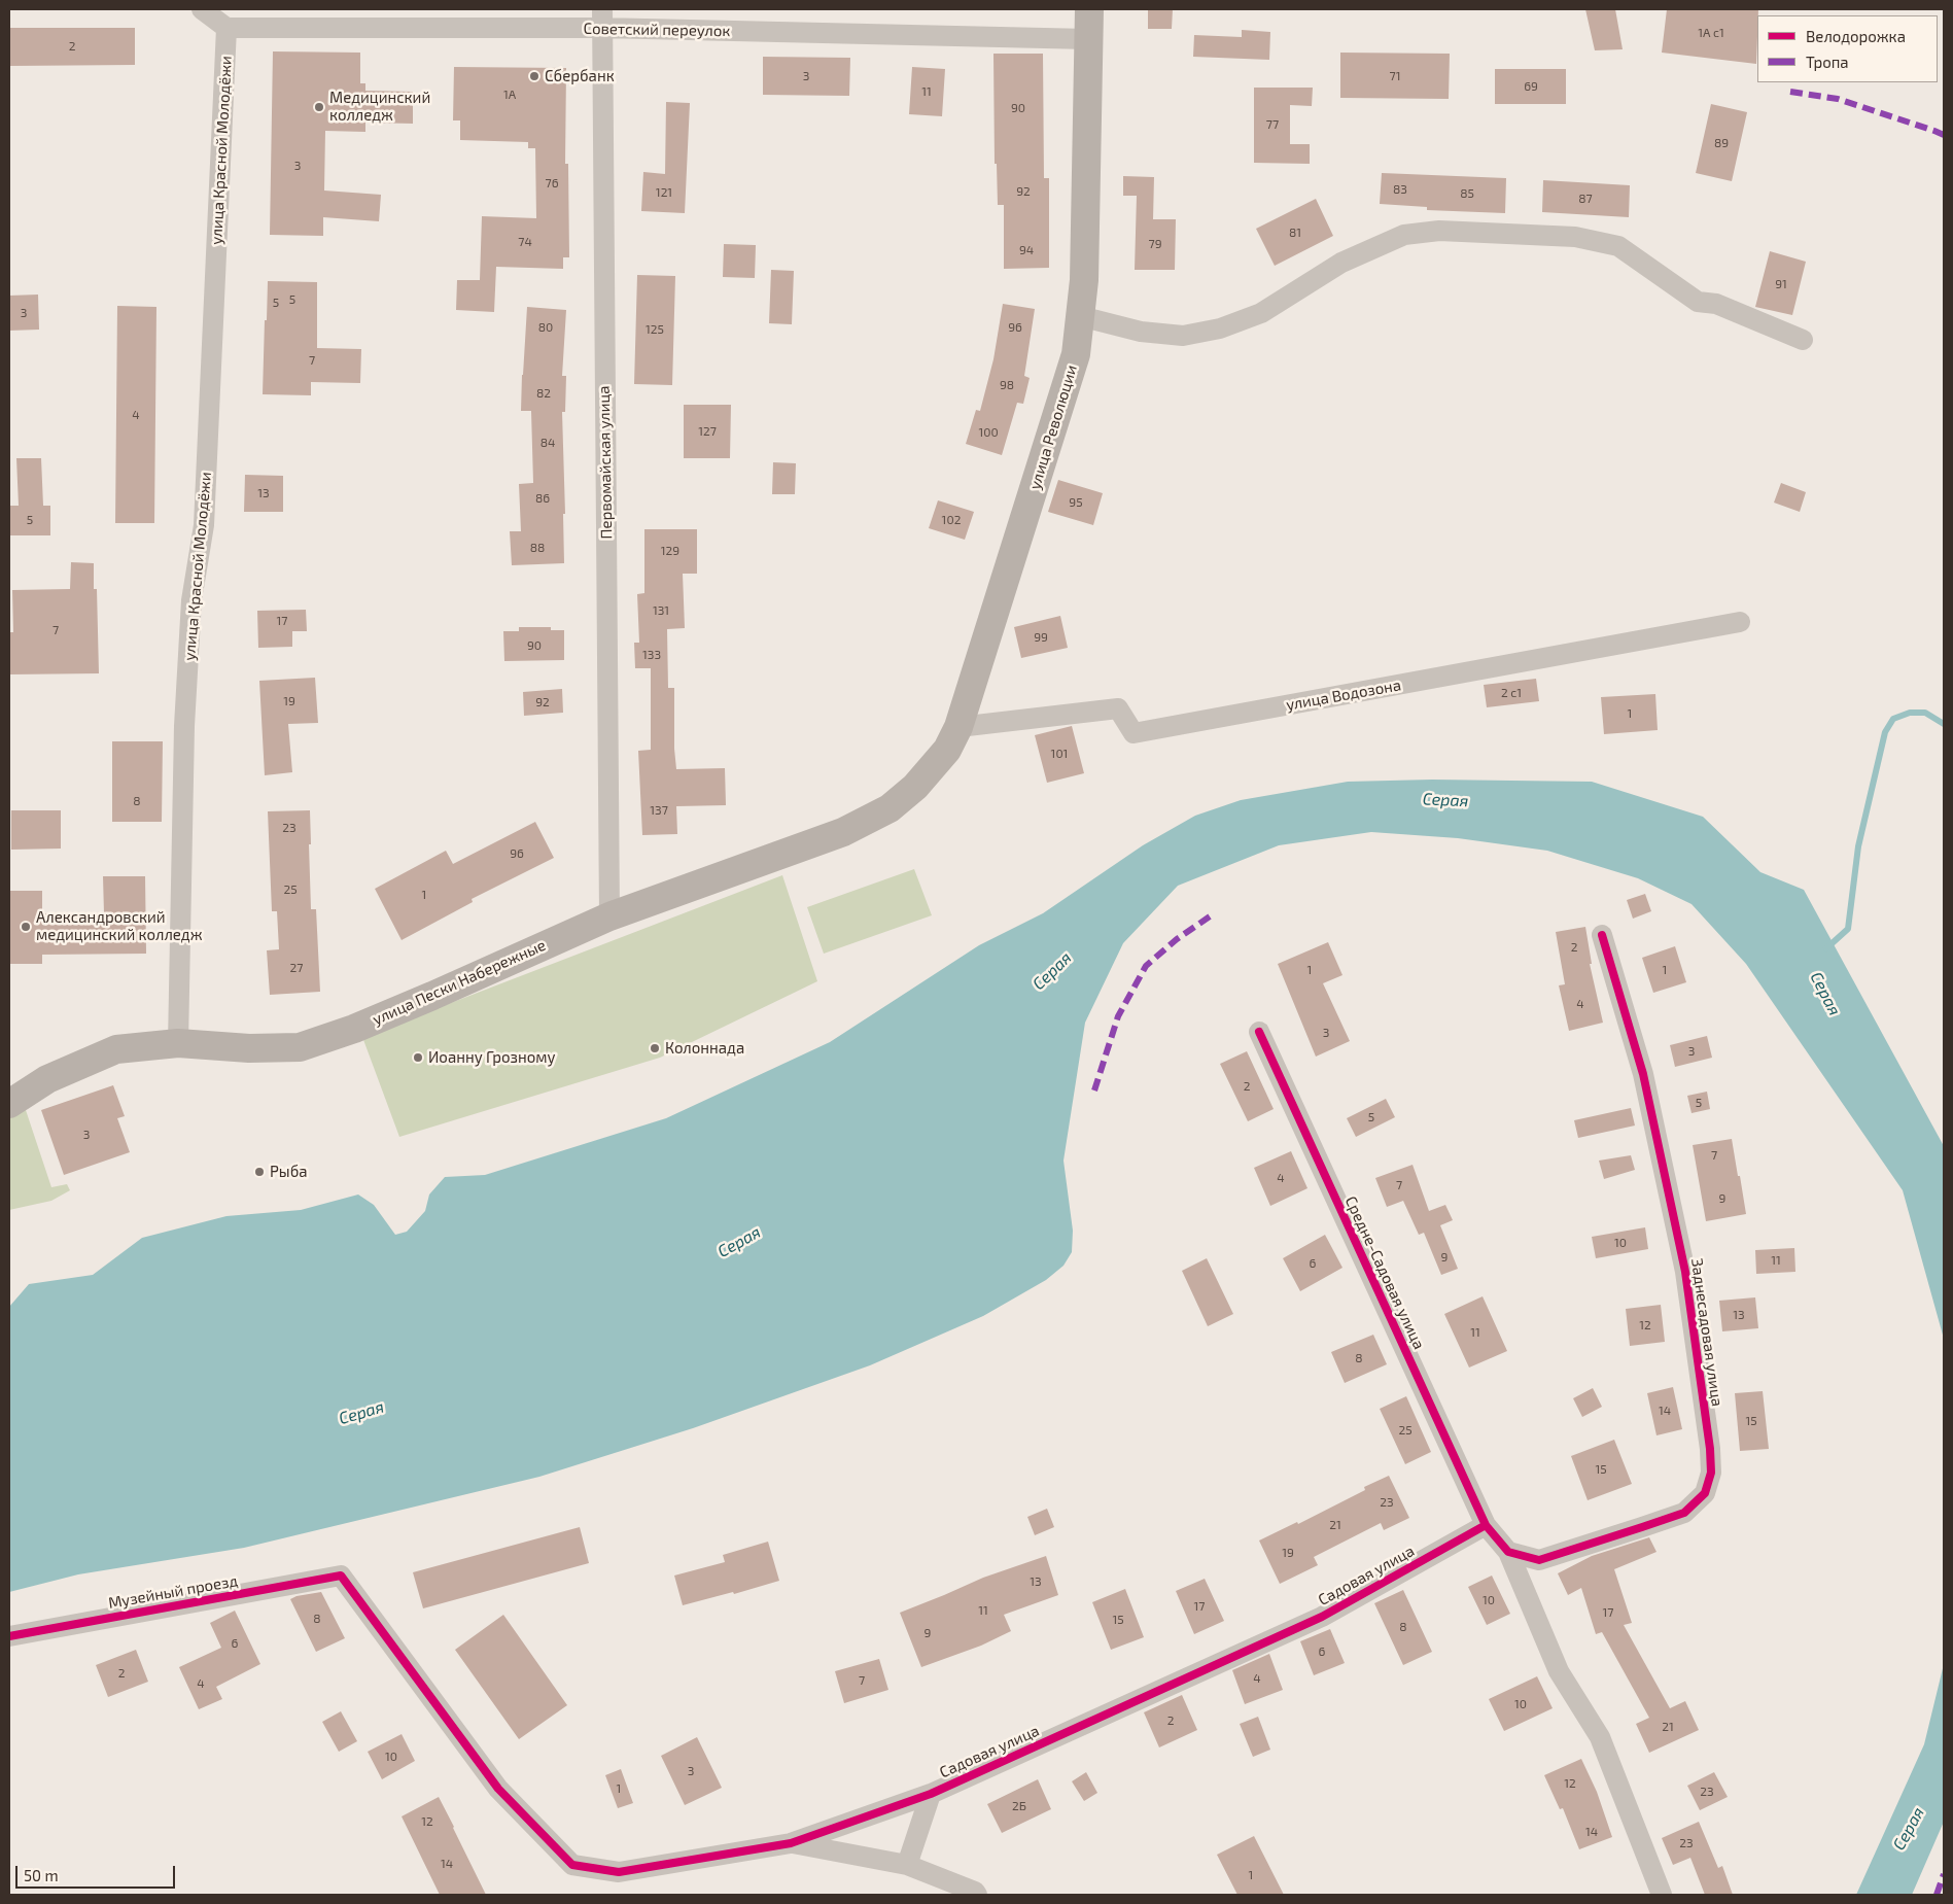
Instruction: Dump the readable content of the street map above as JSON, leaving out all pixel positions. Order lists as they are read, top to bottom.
{
  "streets": {
    "main road": ["улица Революции", "улица Пески Набережные"],
    "street": [
      "Советский переулок",
      "улица Красной Молодёжи",
      "Первомайская улица",
      "улица Водозона",
      "Средне-Садовая улица",
      "Заднесадовая улица",
      "Садовая улица",
      "Музейный проезд"
    ]
  },
  "crossings": [
    ["Советский переулок", "улица Красной Молодёжи"],
    ["Советский переулок", "улица Революции"],
    ["Советский переулок", "Первомайская улица"],
    ["улица Красной Молодёжи", "улица Пески Набережные"],
    ["улица Революции", "улица Водозона"],
    ["улица Революции", "улица Пески Набережные"],
    ["Первомайская улица", "улица Пески Набережные"],
    ["Средне-Садовая улица", "Садовая улица"],
    ["Садовая улица", "Музейный проезд"]
  ],
  "water": ["Серая"],
  "places": [
    "Сбербанк",
    "Медицинский колледж",
    "Александровский медицинский колледж",
    "Колоннада",
    "Иоанну Грозному",
    "Рыба"
  ],
  "house_numbers": [
    "1А с1",
    "2",
    "3",
    "71",
    "69",
    "11",
    "1А",
    "90",
    "77",
    "89",
    "3",
    "76",
    "83",
    "92",
    "121",
    "85",
    "87",
    "81",
    "74",
    "79",
    "94",
    "91",
    "5",
    "5",
    "3",
    "80",
    "96",
    "125",
    "7",
    "98",
    "82",
    "4",
    "127",
    "100",
    "84",
    "13",
    "86",
    "95",
    "5",
    "102",
    "88",
    "129",
    "131",
    "17",
    "7",
    "99",
    "90",
    "133",
    "2 с1",
    "19",
    "92",
    "1",
    "101",
    "8",
    "137",
    "23",
    "96",
    "25",
    "1",
    "2",
    "27",
    "1",
    "1",
    "4",
    "3",
    "3",
    "2",
    "5",
    "5",
    "3",
    "7",
    "4",
    "7",
    "9",
    "10",
    "9",
    "11",
    "6",
    "13",
    "12",
    "11",
    "8",
    "14",
    "15",
    "25",
    "15",
    "23",
    "21",
    "19",
    "13",
    "10",
    "17",
    "11",
    "17",
    "8",
    "15",
    "8",
    "9",
    "6",
    "6",
    "2",
    "4",
    "7",
    "4",
    "10",
    "2",
    "21",
    "10",
    "3",
    "12",
    "1",
    "23",
    "2Б",
    "12",
    "14",
    "23",
    "14",
    "1"
  ],
  "legend": ["Велодорожка", "Тропа"],
  "scale_bar": "50 m"
}
